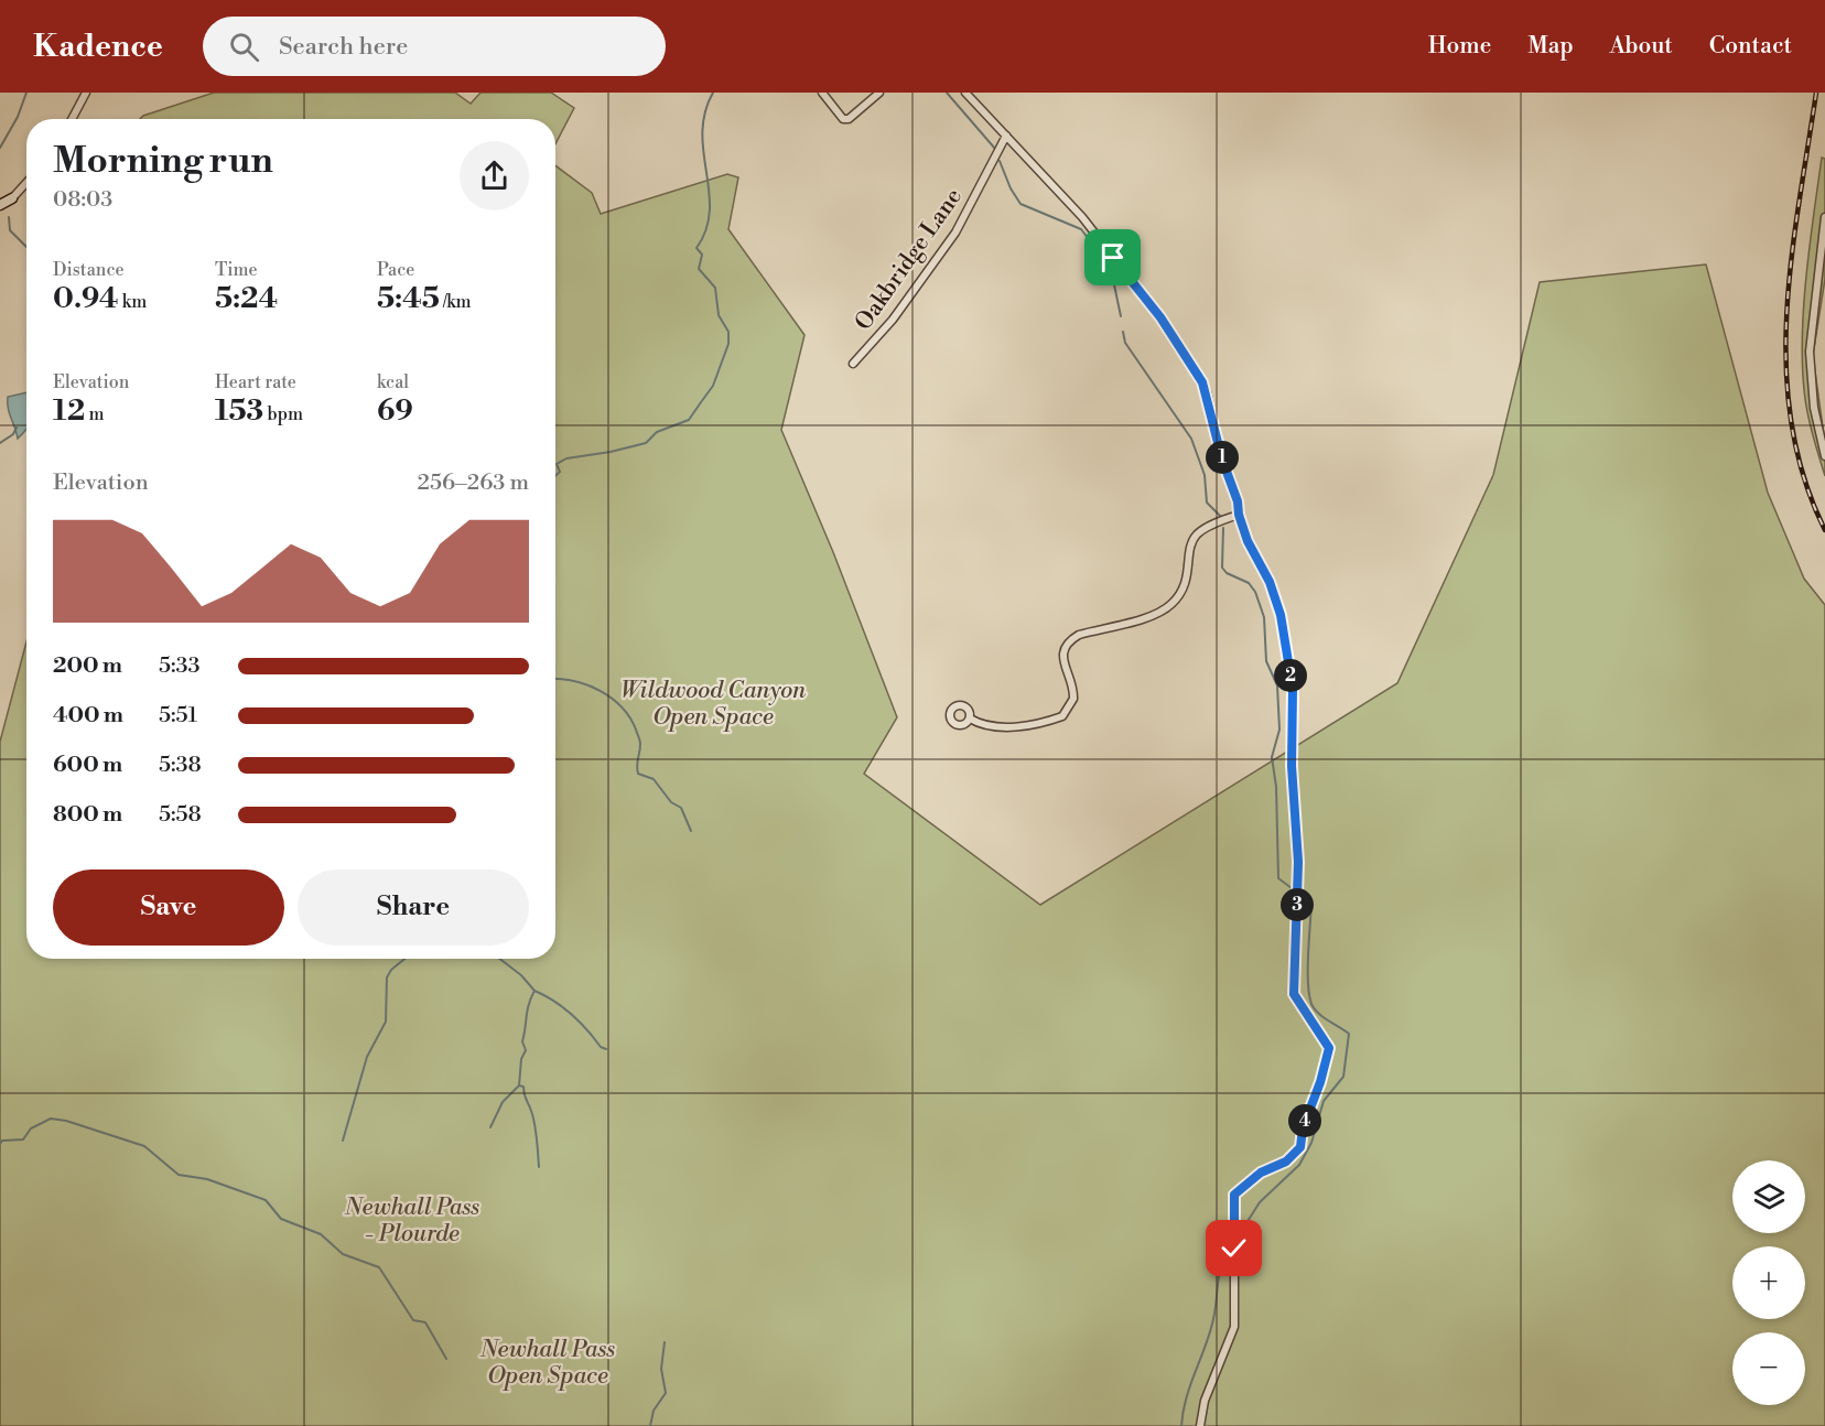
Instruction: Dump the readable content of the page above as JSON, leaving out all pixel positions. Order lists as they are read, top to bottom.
{
  "streets": {
    "street": ["Oakbridge Lane"]
  },
  "parks": ["Wildwood Canyon Open Space", "Newhall Pass - Plourde", "Newhall Pass Open Space"],
  "page": {
    "header": "Kadence",
    "search": "Search here",
    "nav": [
      "Home",
      "Map",
      "About",
      "Contact"
    ],
    "heading": ["Morning run", "08:03"],
    "stats": [
      ["Distance", "0.94 km"],
      ["Time", "5:24"],
      ["Pace", "5:45 /km"],
      ["Elevation", "12 m"],
      ["Heart rate", "153 bpm"],
      ["kcal", "69"]
    ],
    "pins": [
      "1",
      "2",
      "3",
      "4"
    ],
    "chart": ["Elevation", "256–263 m"],
    "list": [
      {
        "name": "200 m",
        "note": "5:33"
      },
      {
        "name": "400 m",
        "note": "5:51"
      },
      {
        "name": "600 m",
        "note": "5:38"
      },
      {
        "name": "800 m",
        "note": "5:58"
      }
    ],
    "buttons": ["Save", "Share"],
    "map_buttons": ["+", "−"]
  }
}
